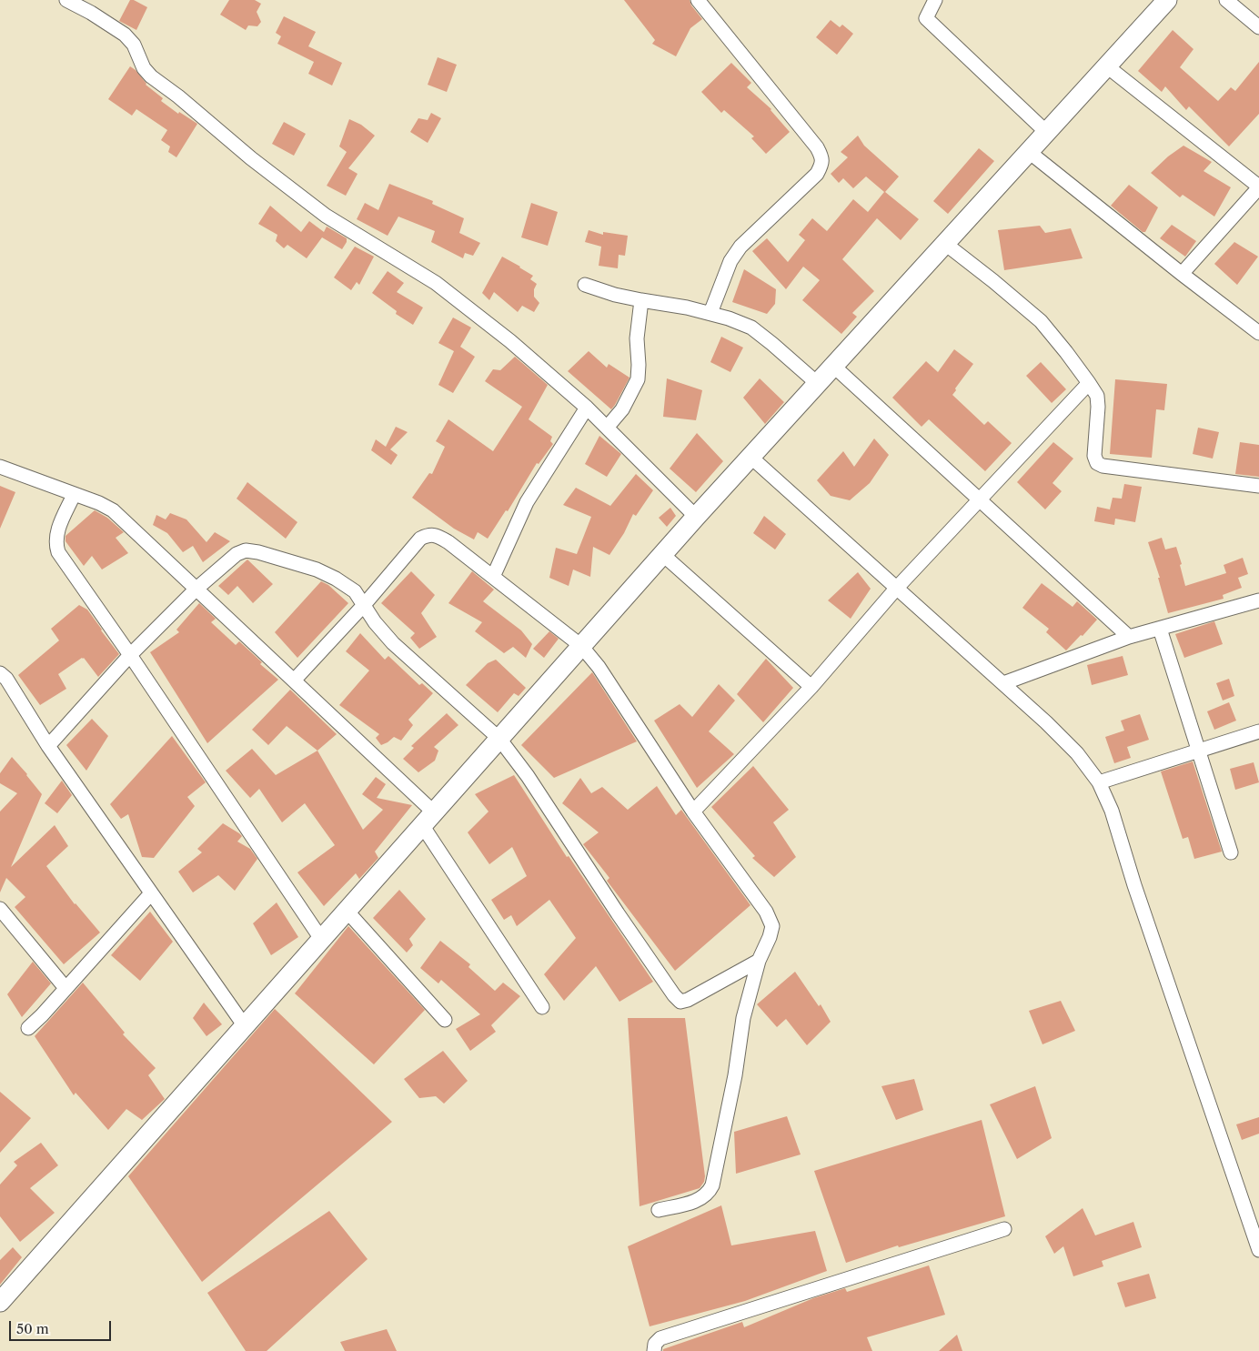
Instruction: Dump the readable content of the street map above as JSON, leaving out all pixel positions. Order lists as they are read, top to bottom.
{
  "scale_bar": "50 m"
}
